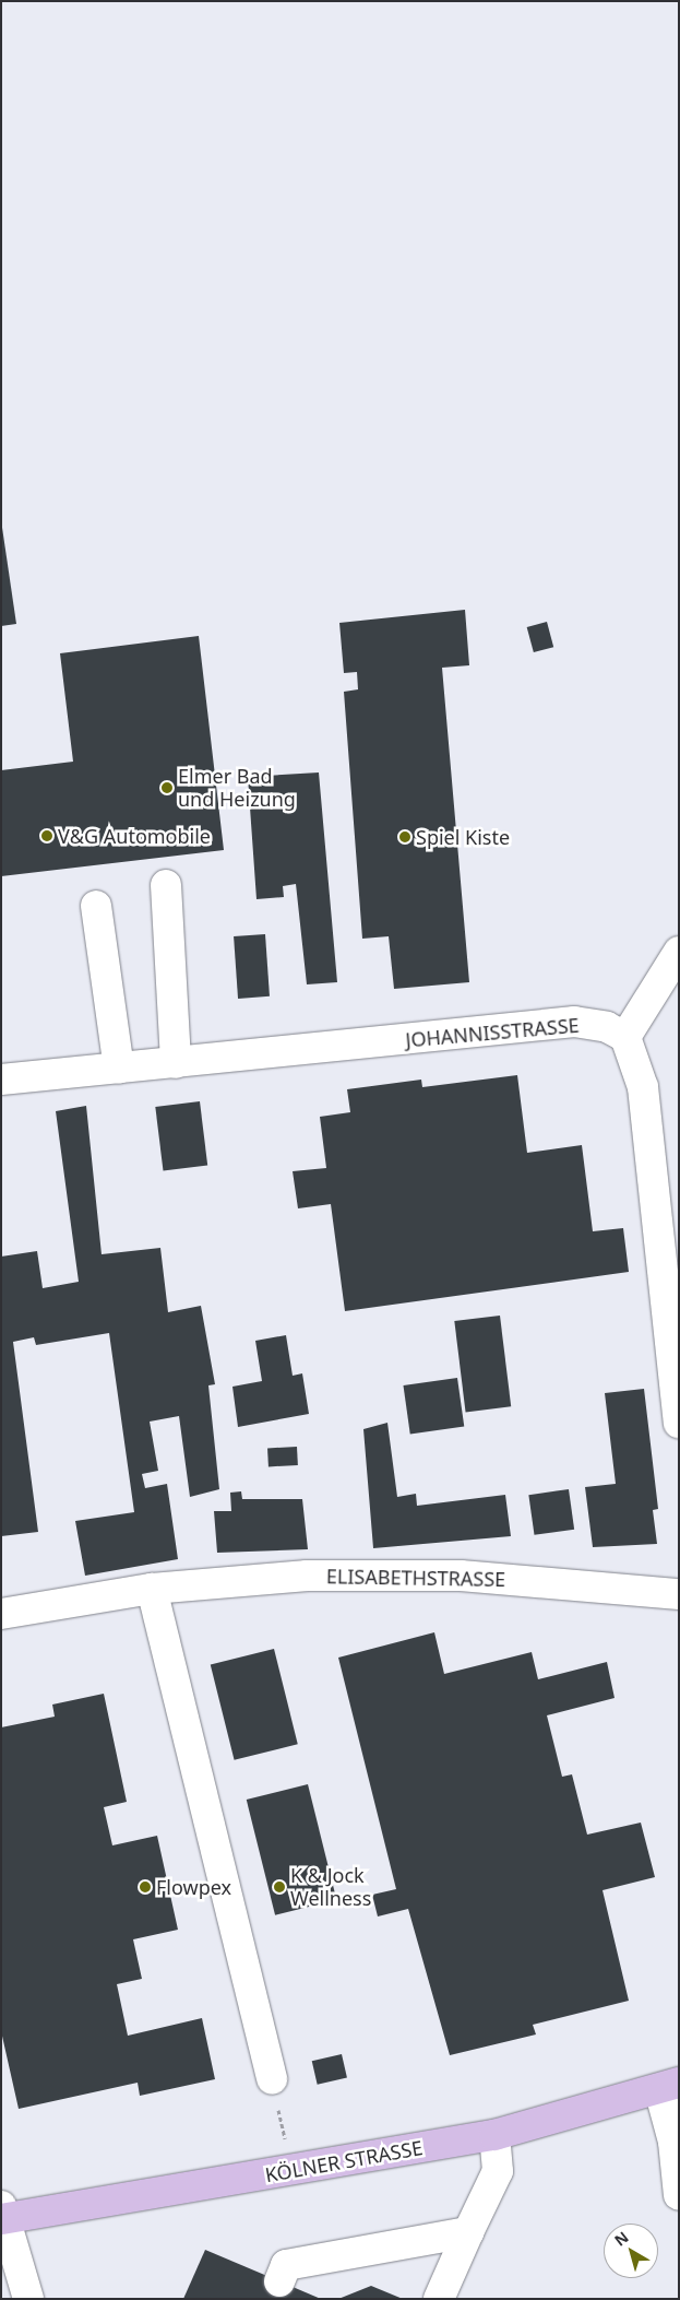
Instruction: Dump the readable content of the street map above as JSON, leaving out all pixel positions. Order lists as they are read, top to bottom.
{
  "streets": {
    "main road": ["KÖLNER STRASSE"],
    "street": ["JOHANNISSTRASSE", "ELISABETHSTRASSE"]
  },
  "places": [
    "Elmer Bad und Heizung",
    "V&G Automobile",
    "Spiel Kiste",
    "Flowpex",
    "K & Jock Wellness"
  ],
  "north": "top left"
}
